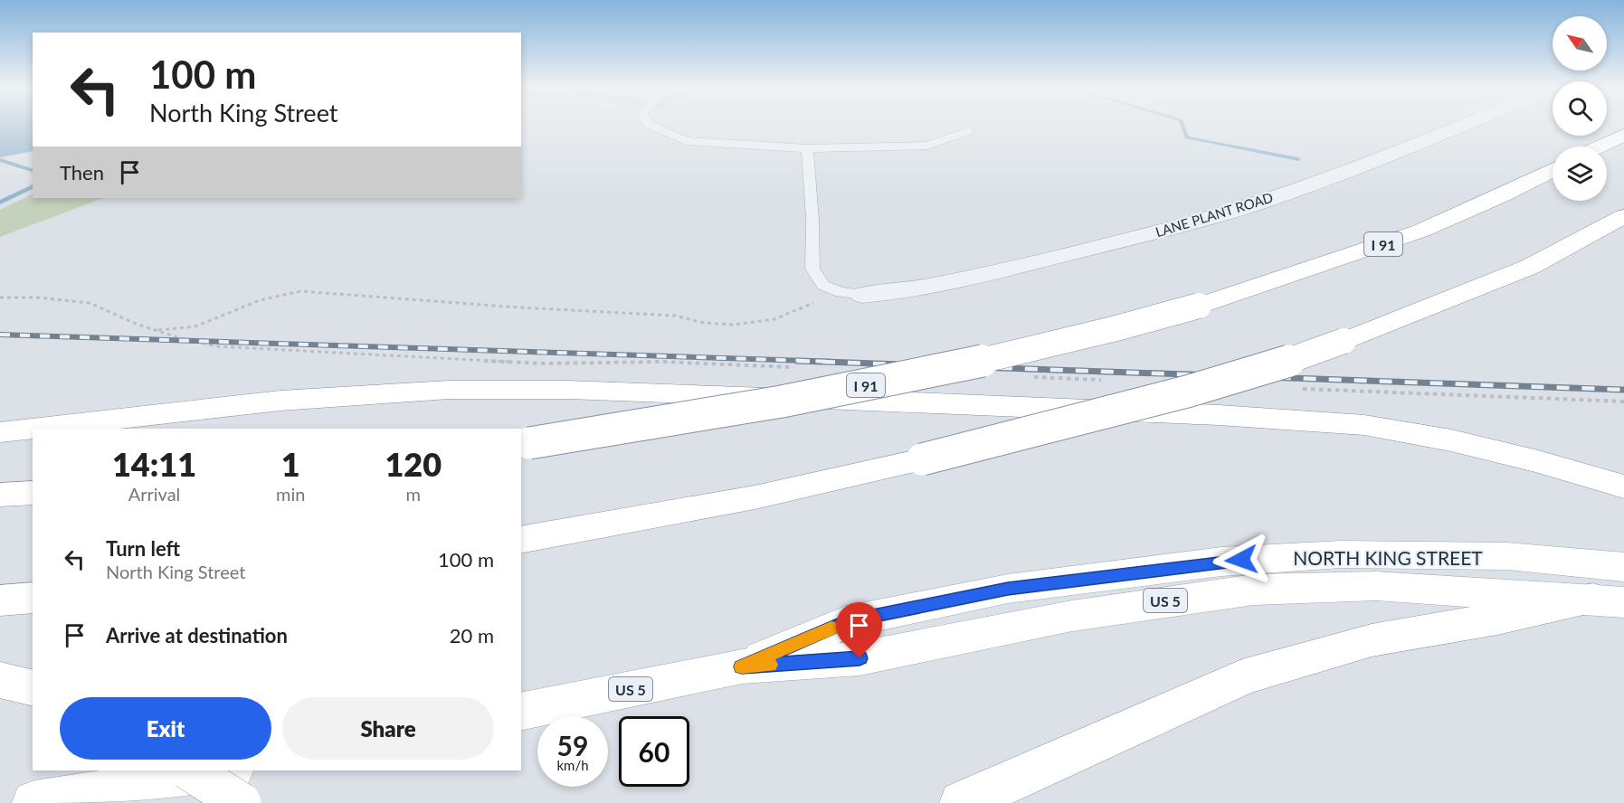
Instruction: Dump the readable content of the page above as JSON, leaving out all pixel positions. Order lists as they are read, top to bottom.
{
  "streets": {
    "main road": ["I 91", "NORTH KING STREET", "US 5"],
    "street": ["LANE PLANT ROAD"]
  },
  "north": "top left",
  "page": {
    "turn": ["100 m", "North King Street"],
    "then": "Then",
    "eta": [
      "14:11",
      "Arrival",
      "1",
      "min",
      "120",
      "m"
    ],
    "list": [
      {
        "name": "Turn left",
        "note": "North King Street",
        "value": "100 m"
      },
      {
        "name": "Arrive at destination",
        "value": "20 m"
      }
    ],
    "buttons": ["Exit", "Share"],
    "speed": "59 km/h",
    "limit": "60"
  }
}
